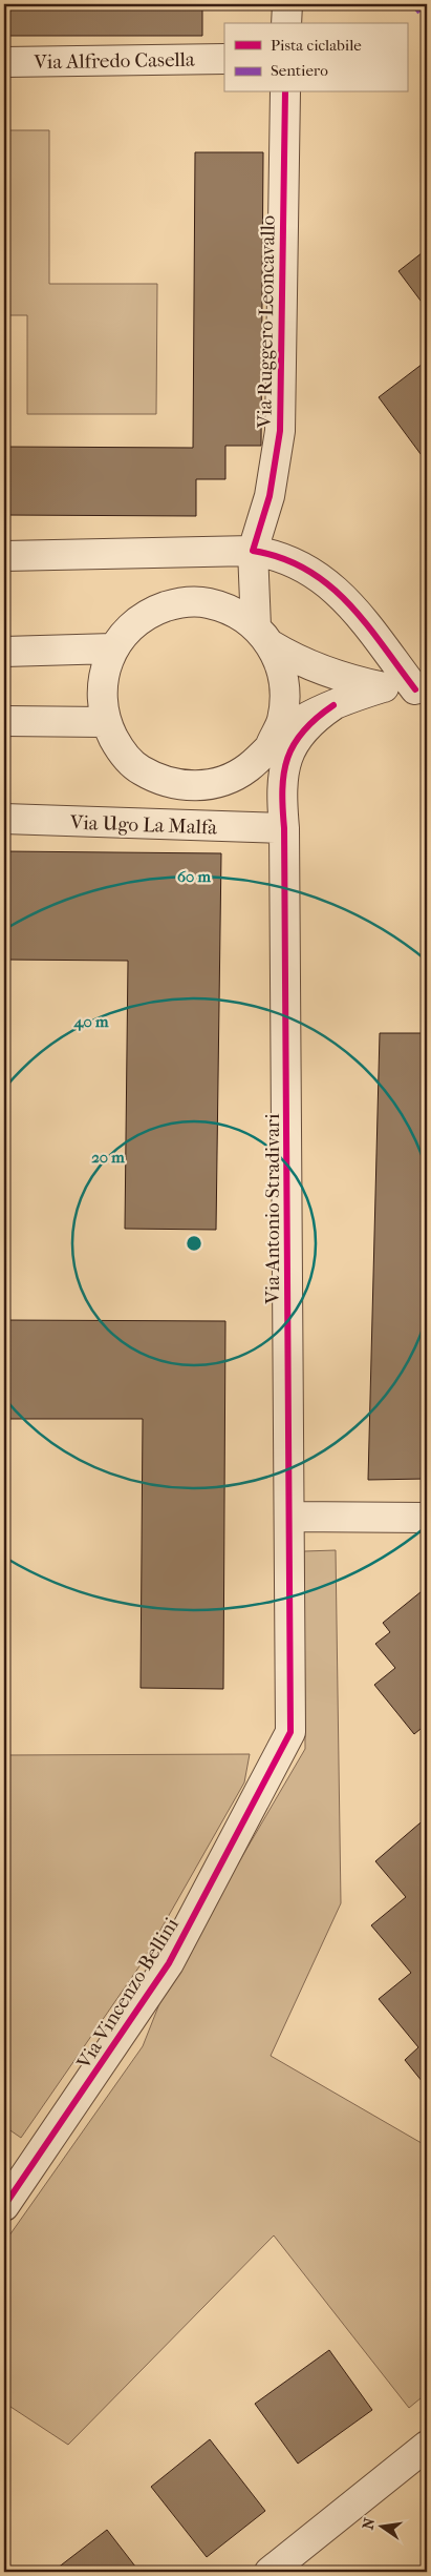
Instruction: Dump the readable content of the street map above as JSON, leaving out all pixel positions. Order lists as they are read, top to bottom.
{
  "streets": {
    "street": [
      "Via Alfredo Casella",
      "Via Ruggero Leoncavallo",
      "Via Ugo La Malfa",
      "Via Antonio Stradivari",
      "Via Vincenzo Bellini"
    ]
  },
  "crossings": [
    ["Via Ruggero Leoncavallo", "Via Ugo La Malfa"],
    ["Via Ugo La Malfa", "Via Antonio Stradivari"],
    ["Via Antonio Stradivari", "Via Vincenzo Bellini"]
  ],
  "legend": ["Pista ciclabile", "Sentiero"],
  "north": "left",
  "rings": ["60 m", "40 m", "20 m"]
}
